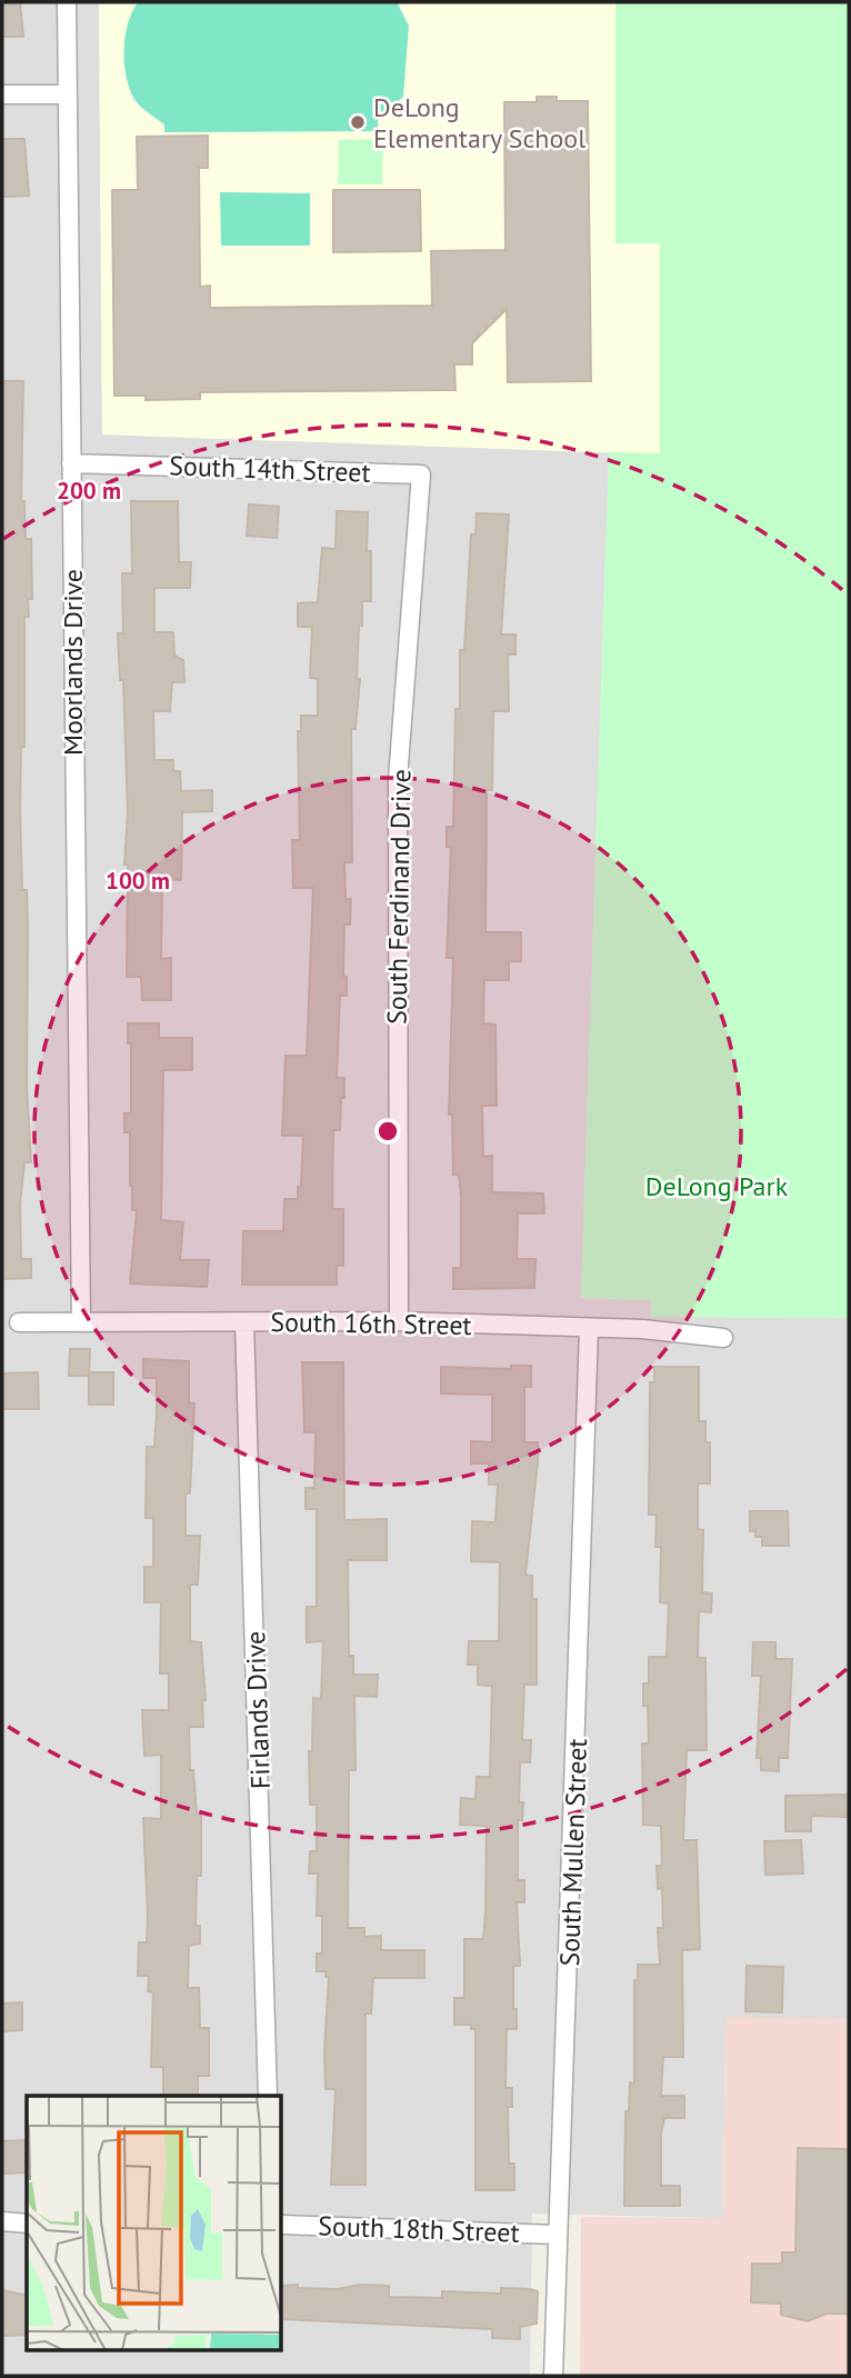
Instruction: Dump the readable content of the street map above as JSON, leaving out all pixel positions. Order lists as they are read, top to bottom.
{
  "streets": {
    "street": [
      "South 14th Street",
      "Moorlands Drive",
      "South Ferdinand Drive",
      "South 16th Street",
      "Firlands Drive",
      "South Mullen Street",
      "South 18th Street"
    ]
  },
  "crossings": [
    ["South 14th Street", "Moorlands Drive"],
    ["South 14th Street", "South Ferdinand Drive"],
    ["Moorlands Drive", "South 16th Street"],
    ["South Ferdinand Drive", "South 16th Street"],
    ["South 16th Street", "Firlands Drive"],
    ["South 16th Street", "South Mullen Street"],
    ["South Mullen Street", "South 18th Street"]
  ],
  "parks": ["DeLong Park"],
  "places": ["DeLong Elementary School"],
  "rings": ["200 m", "100 m"]
}
